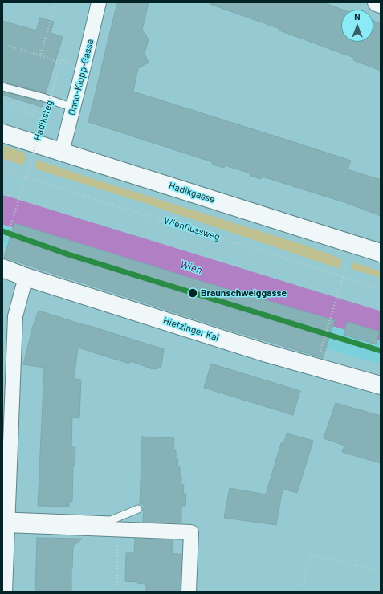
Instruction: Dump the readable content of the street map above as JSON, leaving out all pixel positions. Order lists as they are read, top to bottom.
{
  "streets": {
    "main road": ["Hadikgasse", "Hietzinger Kai"],
    "street": ["Onno-Klopp-Gasse"],
    "path": ["Hadiksteg", "Wienflussweg"]
  },
  "crossings": [
    ["Onno-Klopp-Gasse", "Hadikgasse"]
  ],
  "water": ["Wien"],
  "places": ["Braunschweiggasse"],
  "north": "top"
}
